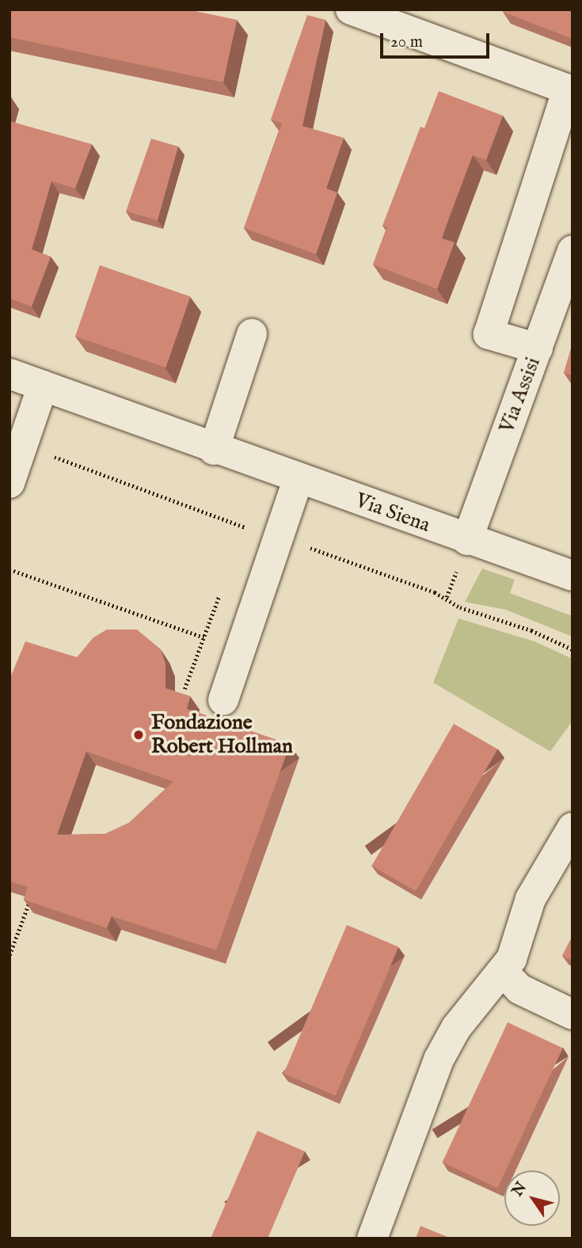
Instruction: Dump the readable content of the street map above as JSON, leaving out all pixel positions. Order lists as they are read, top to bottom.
{
  "streets": {
    "street": ["Via Assisi", "Via Siena"]
  },
  "crossings": [
    ["Via Assisi", "Via Siena"]
  ],
  "places": ["Fondazione Robert Hollman"],
  "scale_bar": "20 m",
  "north": "top left"
}
